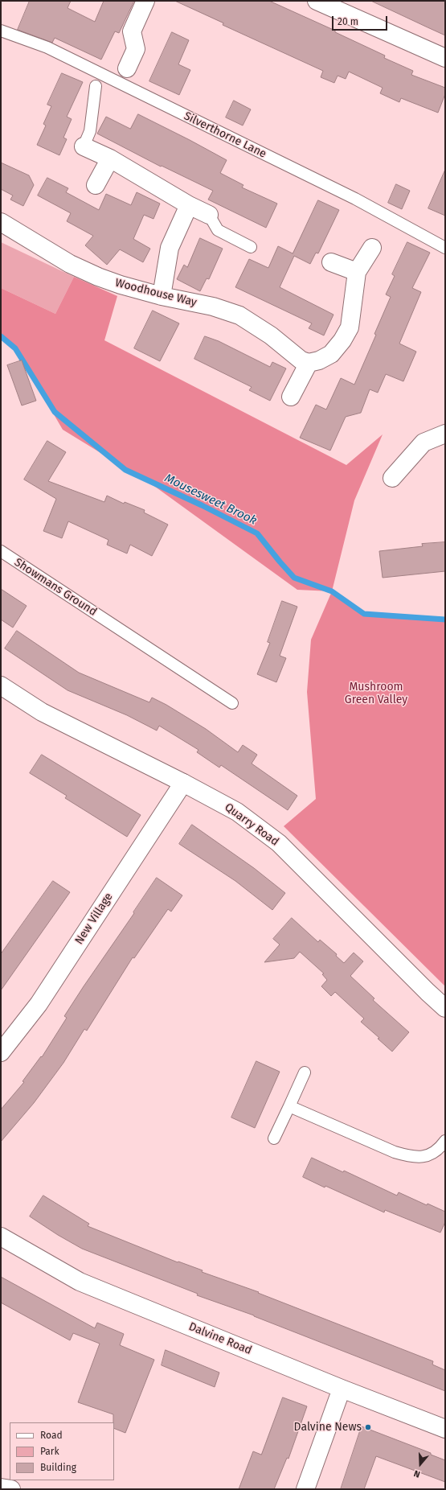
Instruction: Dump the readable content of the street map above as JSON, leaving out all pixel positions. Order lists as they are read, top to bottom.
{
  "streets": {
    "street": [
      "Woodhouse Way",
      "Quarry Road",
      "New Village",
      "Dalvine Road"
    ],
    "lane": ["Silverthorne Lane", "Showmans Ground"]
  },
  "crossings": [
    ["Quarry Road", "New Village"]
  ],
  "water": ["Mousesweet Brook"],
  "parks": ["Mushroom Green Valley"],
  "places": ["Dalvine News"],
  "legend": ["Road", "Park", "Building"],
  "scale_bar": "20 m",
  "north": "bottom"
}
